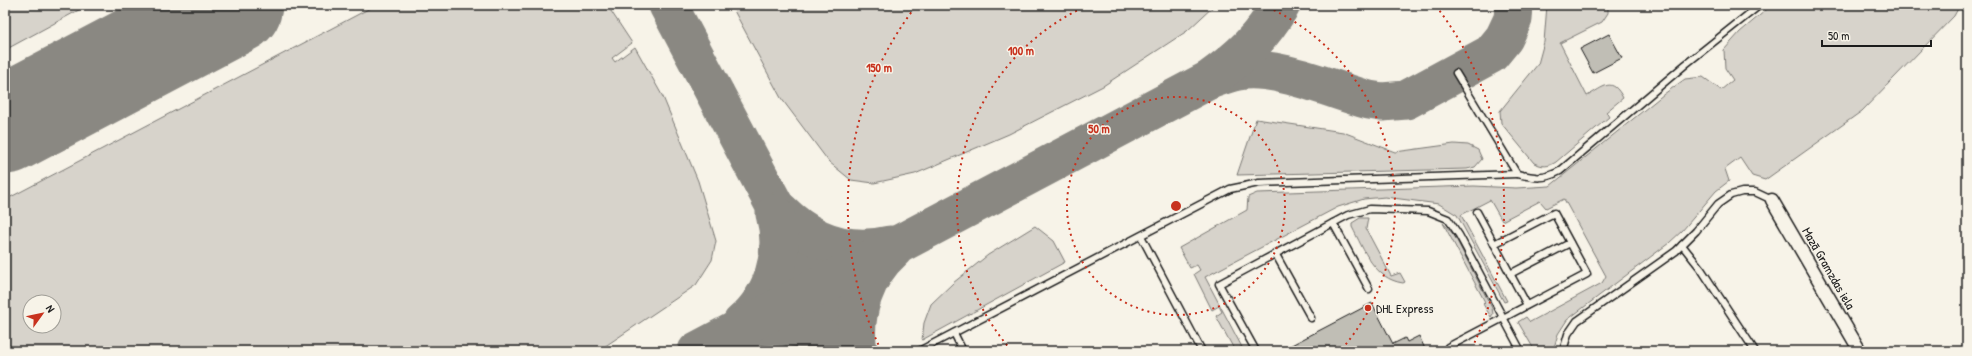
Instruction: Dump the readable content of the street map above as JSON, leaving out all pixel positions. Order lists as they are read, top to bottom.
{
  "streets": {
    "street": ["Mazā Gramzdas iela"]
  },
  "places": ["DHL Express"],
  "scale_bar": "50 m",
  "north": "top right",
  "rings": ["100 m", "150 m", "50 m"]
}
